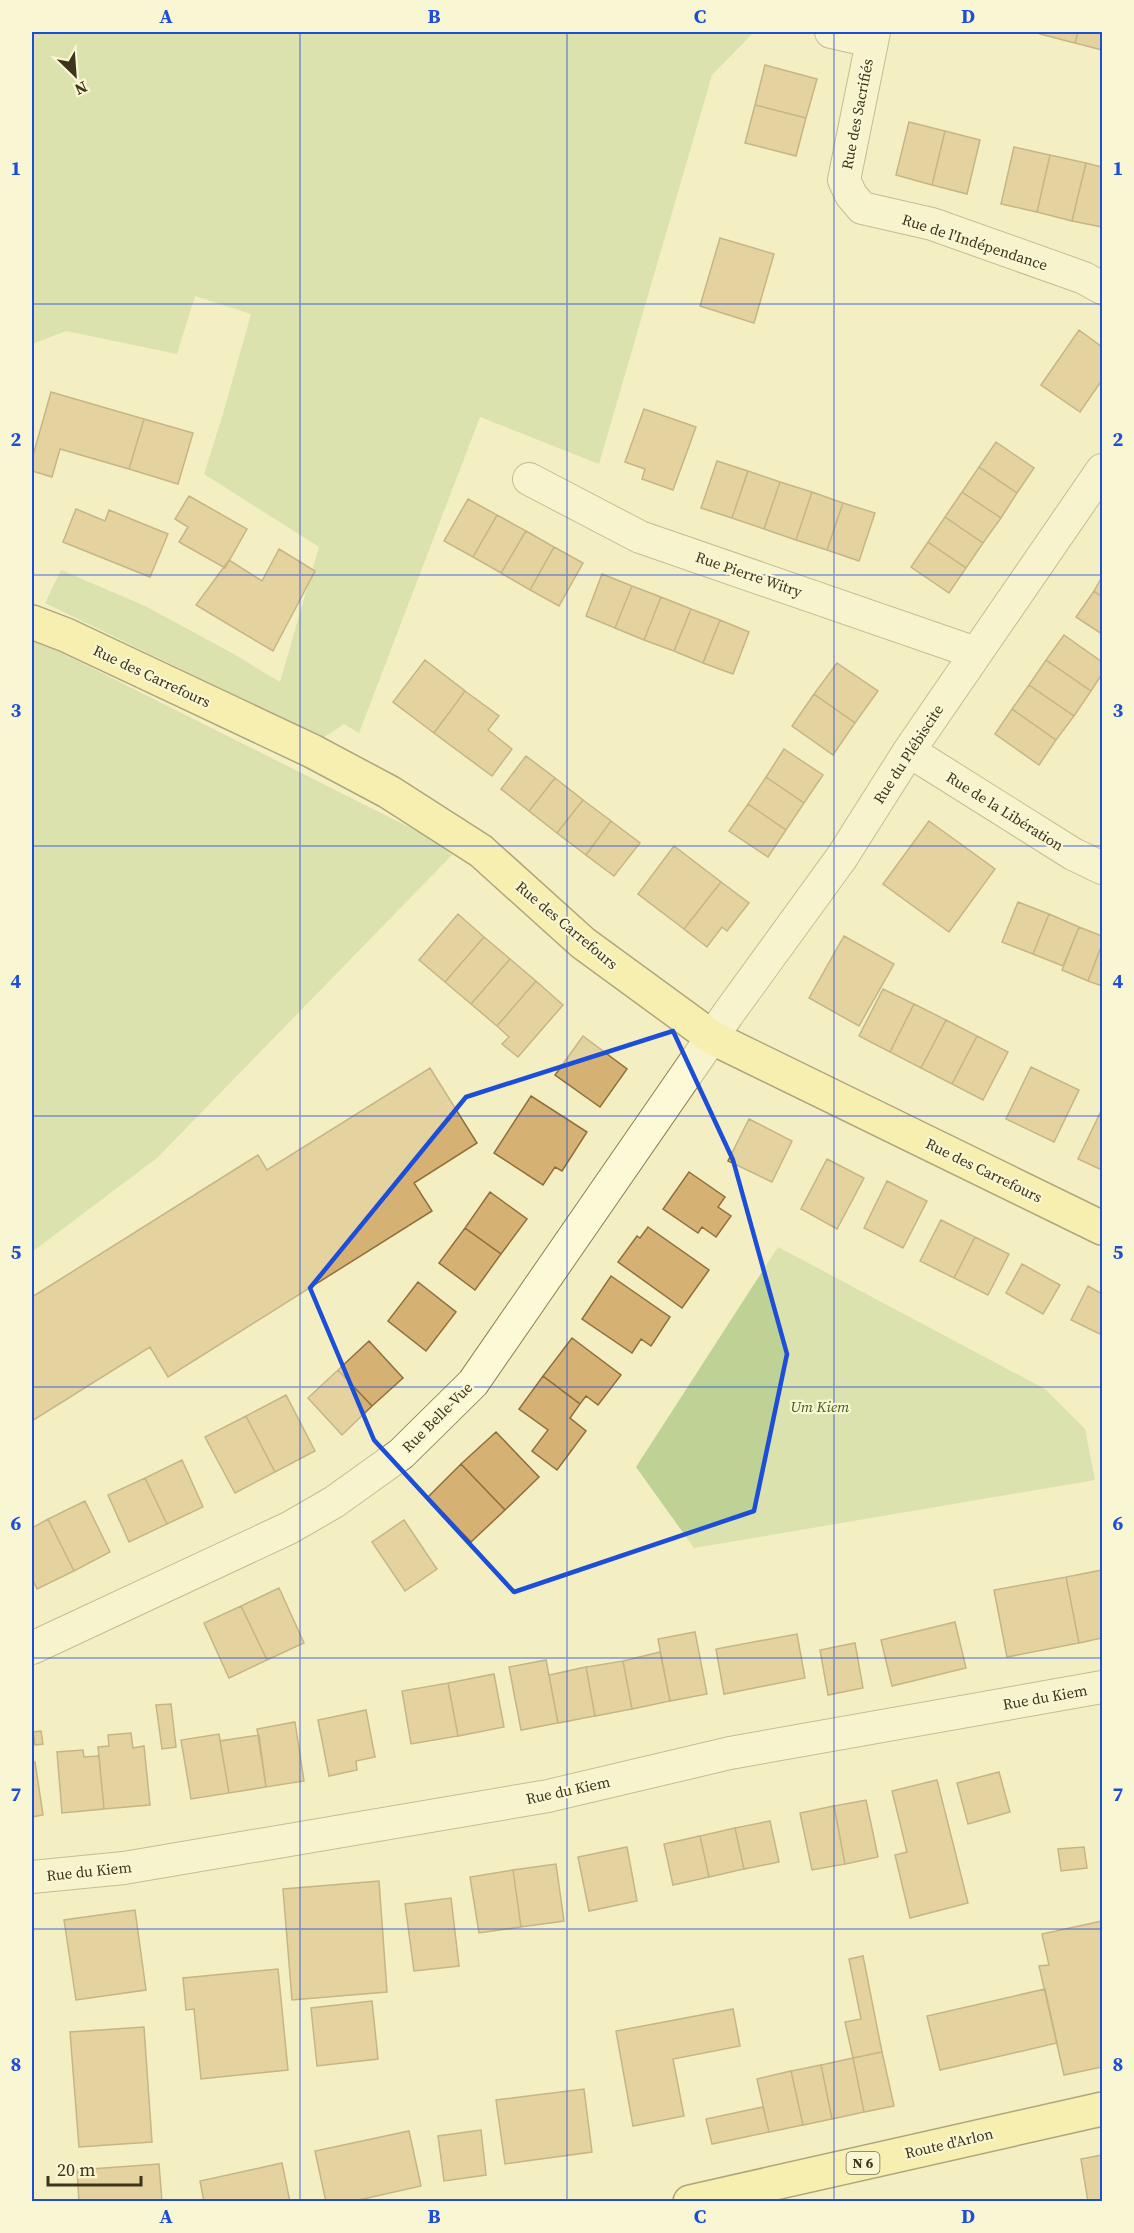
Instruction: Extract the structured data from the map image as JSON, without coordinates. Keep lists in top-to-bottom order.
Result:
{
  "streets": {
    "main road": ["Rue des Carrefours", "Route d'Arlon", "N 6"],
    "street": [
      "Rue des Sacrifiés",
      "Rue de l'Indépendance",
      "Rue Pierre Witry",
      "Rue du Plébiscite",
      "Rue de la Libération",
      "Rue Belle-Vue",
      "Rue du Kiem"
    ]
  },
  "crossings": [
    ["Rue des Sacrifiés", "Rue de l'Indépendance"],
    ["Rue Pierre Witry", "Rue du Plébiscite"],
    ["Rue des Carrefours", "Rue du Plébiscite"],
    ["Rue des Carrefours", "Rue Belle-Vue"],
    ["Rue du Plébiscite", "Rue de la Libération"],
    ["Rue du Plébiscite", "Rue Belle-Vue"]
  ],
  "parks": ["Um Kiem"],
  "scale_bar": "20 m",
  "north": "bottom right",
  "grid": {
    "columns": [
      "A",
      "B",
      "C",
      "D"
    ],
    "rows": [
      "1",
      "2",
      "3",
      "4",
      "5",
      "6",
      "7",
      "8"
    ]
  }
}
